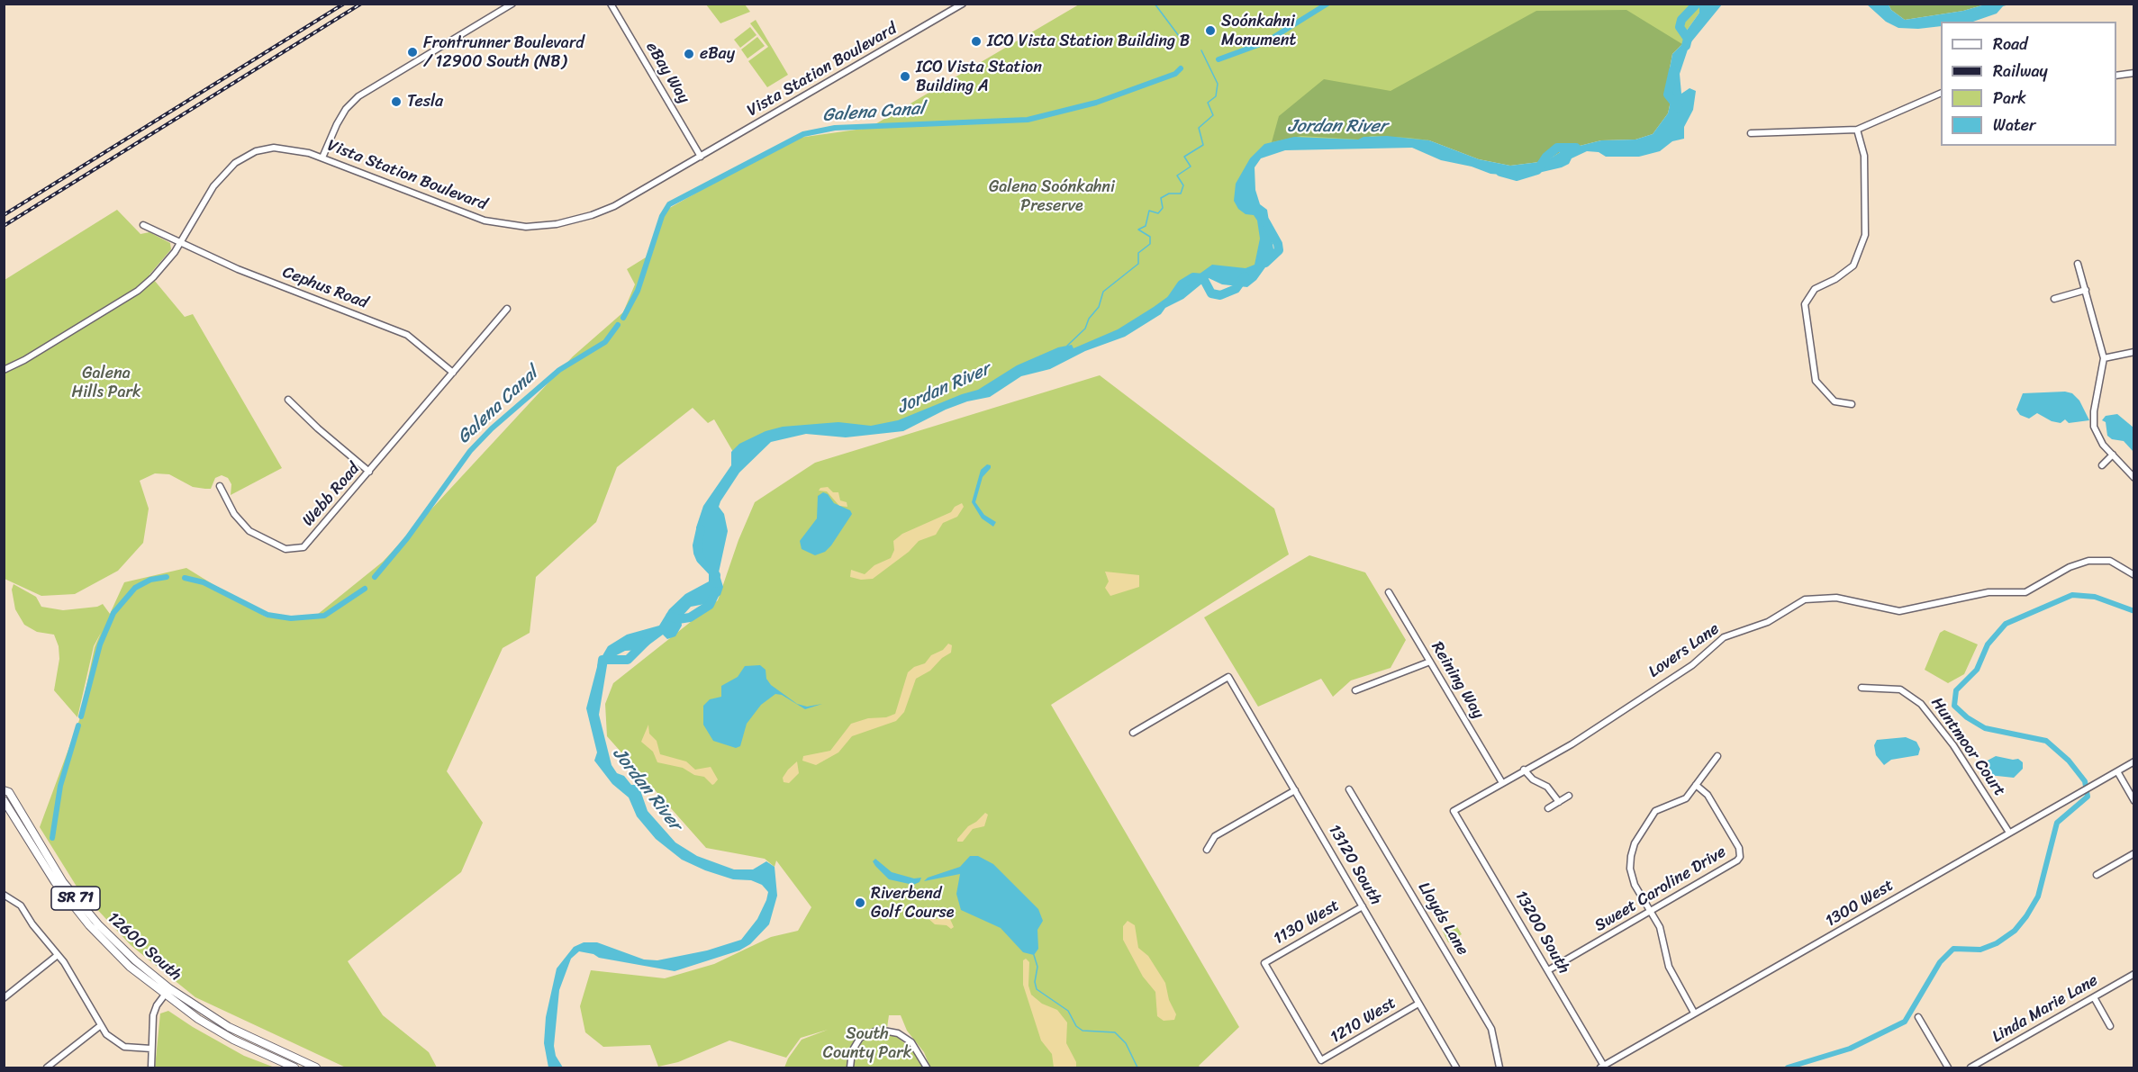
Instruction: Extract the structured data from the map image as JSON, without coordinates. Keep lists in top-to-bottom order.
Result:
{
  "streets": {
    "main road": ["SR 71", "12600 South"],
    "street": [
      "Vista Station Boulevard",
      "eBay Way",
      "Cephus Road",
      "Webb Road",
      "Lovers Lane",
      "Reining Way",
      "Huntmoor Court",
      "13120 South",
      "Sweet Caroline Drive",
      "1300 West",
      "Lloyds Lane",
      "1130 West",
      "13200 South",
      "Linda Marie Lane",
      "1210 West"
    ]
  },
  "crossings": [
    ["Vista Station Boulevard", "eBay Way"],
    ["Vista Station Boulevard", "Cephus Road"],
    ["Cephus Road", "Webb Road"],
    ["Lovers Lane", "Reining Way"],
    ["Lovers Lane", "13200 South"],
    ["Huntmoor Court", "1300 West"],
    ["13120 South", "1130 West"],
    ["13120 South", "1210 West"],
    ["Sweet Caroline Drive", "13200 South"],
    ["1300 West", "13200 South"],
    ["1130 West", "1210 West"]
  ],
  "water": ["Galena Canal", "Jordan River"],
  "parks": ["Galena Soónkahni Preserve", "Galena Hills Park", "South County Park"],
  "places": [
    "Soónkahni Monument",
    "ICO Vista Station Building B",
    "Frontrunner Boulevard / 12900 South (NB)",
    "eBay",
    "ICO Vista Station Building A",
    "Tesla",
    "Riverbend Golf Course"
  ],
  "legend": [
    "Road",
    "Railway",
    "Park",
    "Water"
  ]
}
